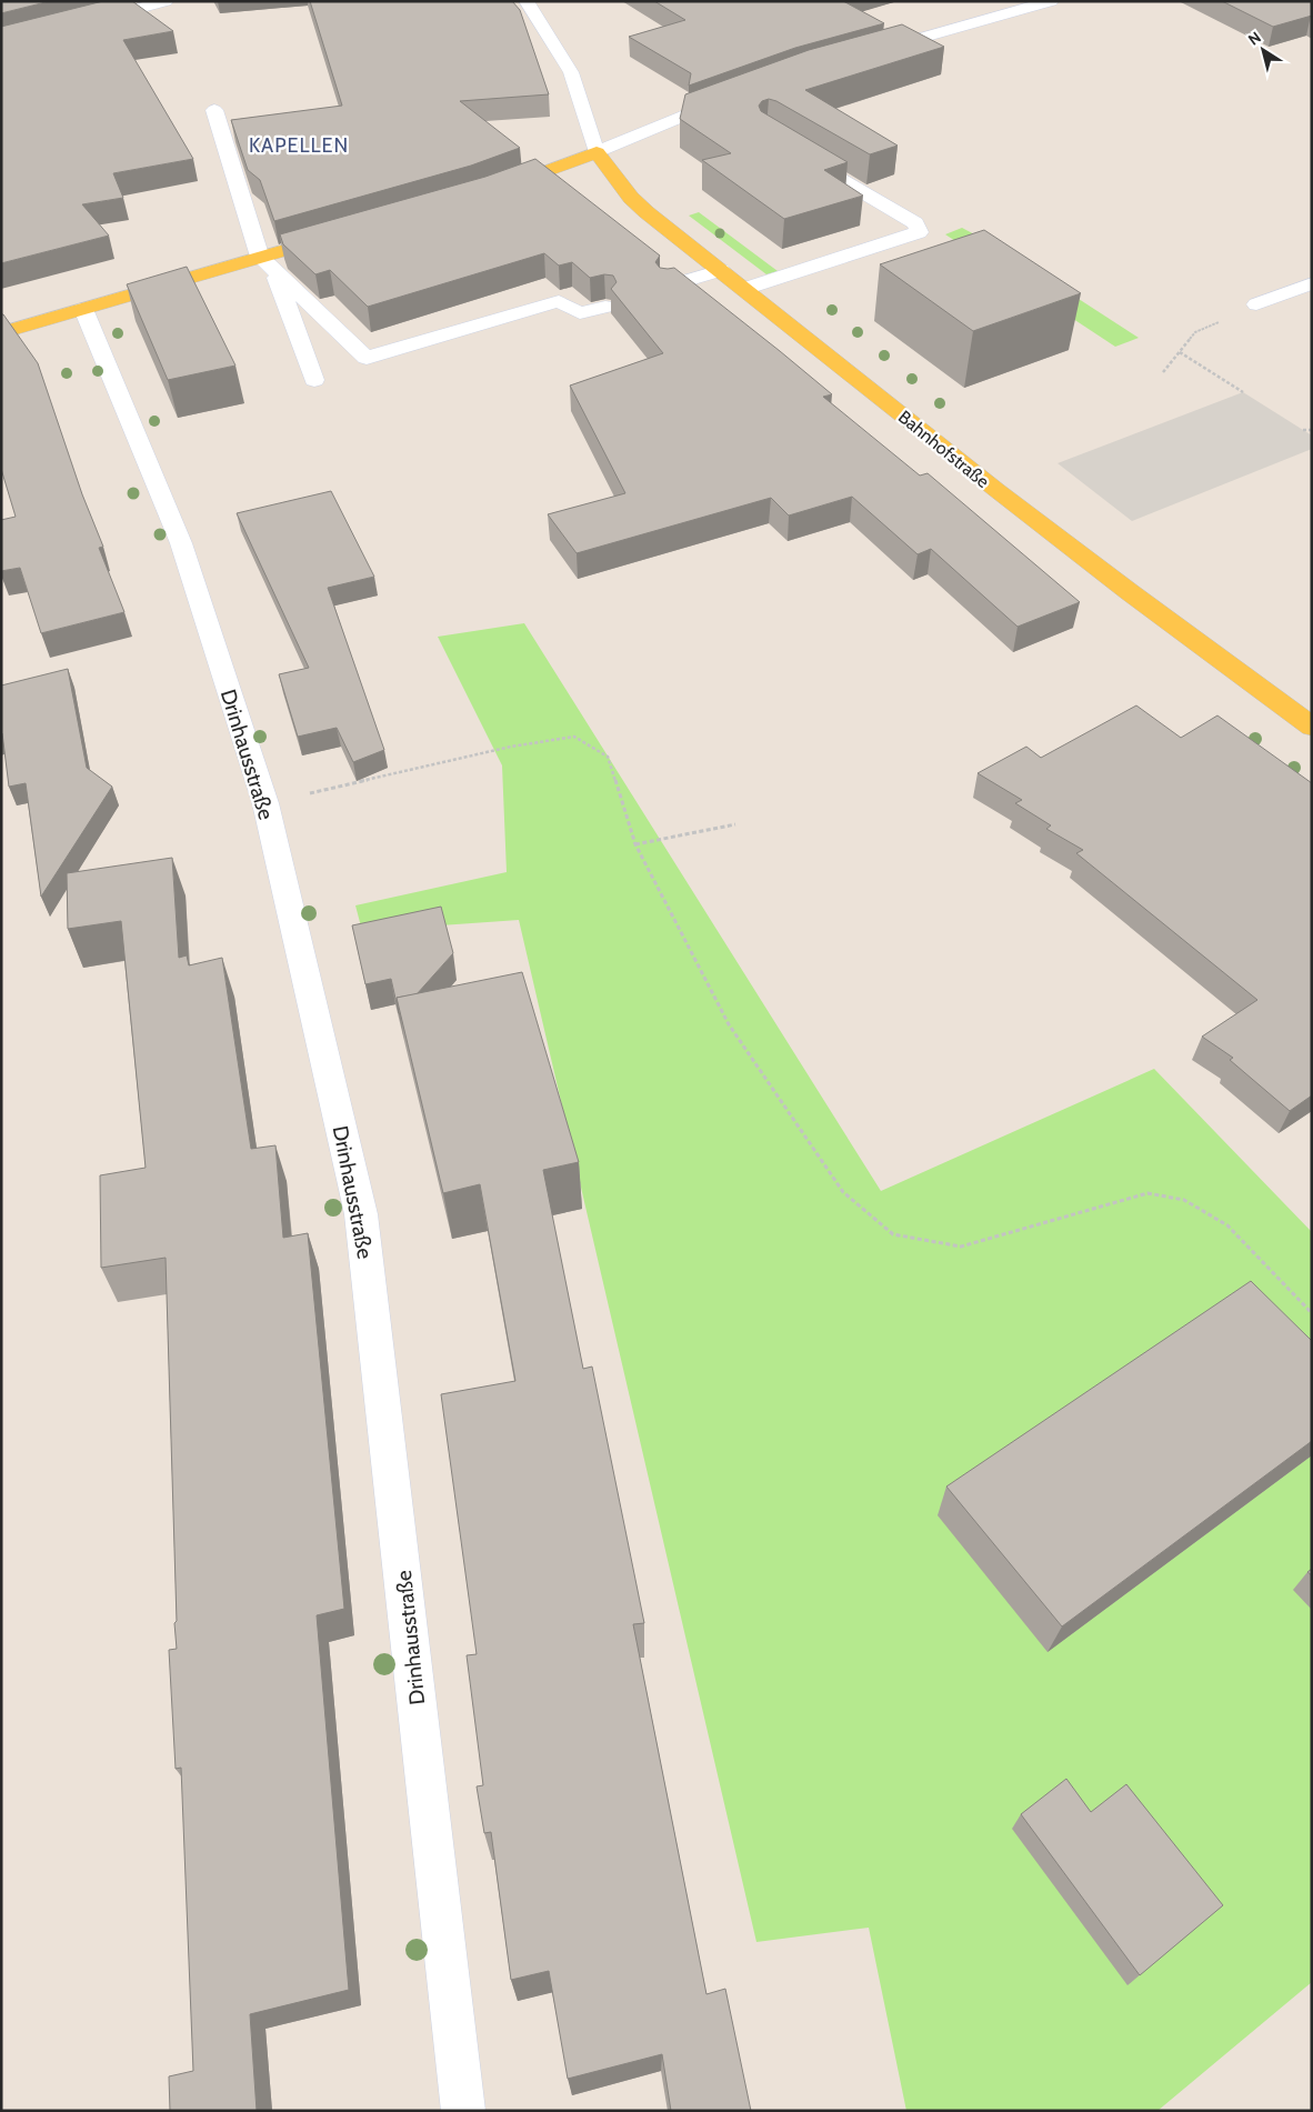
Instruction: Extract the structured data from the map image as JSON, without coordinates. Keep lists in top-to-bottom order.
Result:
{
  "streets": {
    "main road": ["Bahnhofstraße"],
    "street": ["Drinhausstraße"]
  },
  "districts": ["KAPELLEN"],
  "north": "top left"
}
